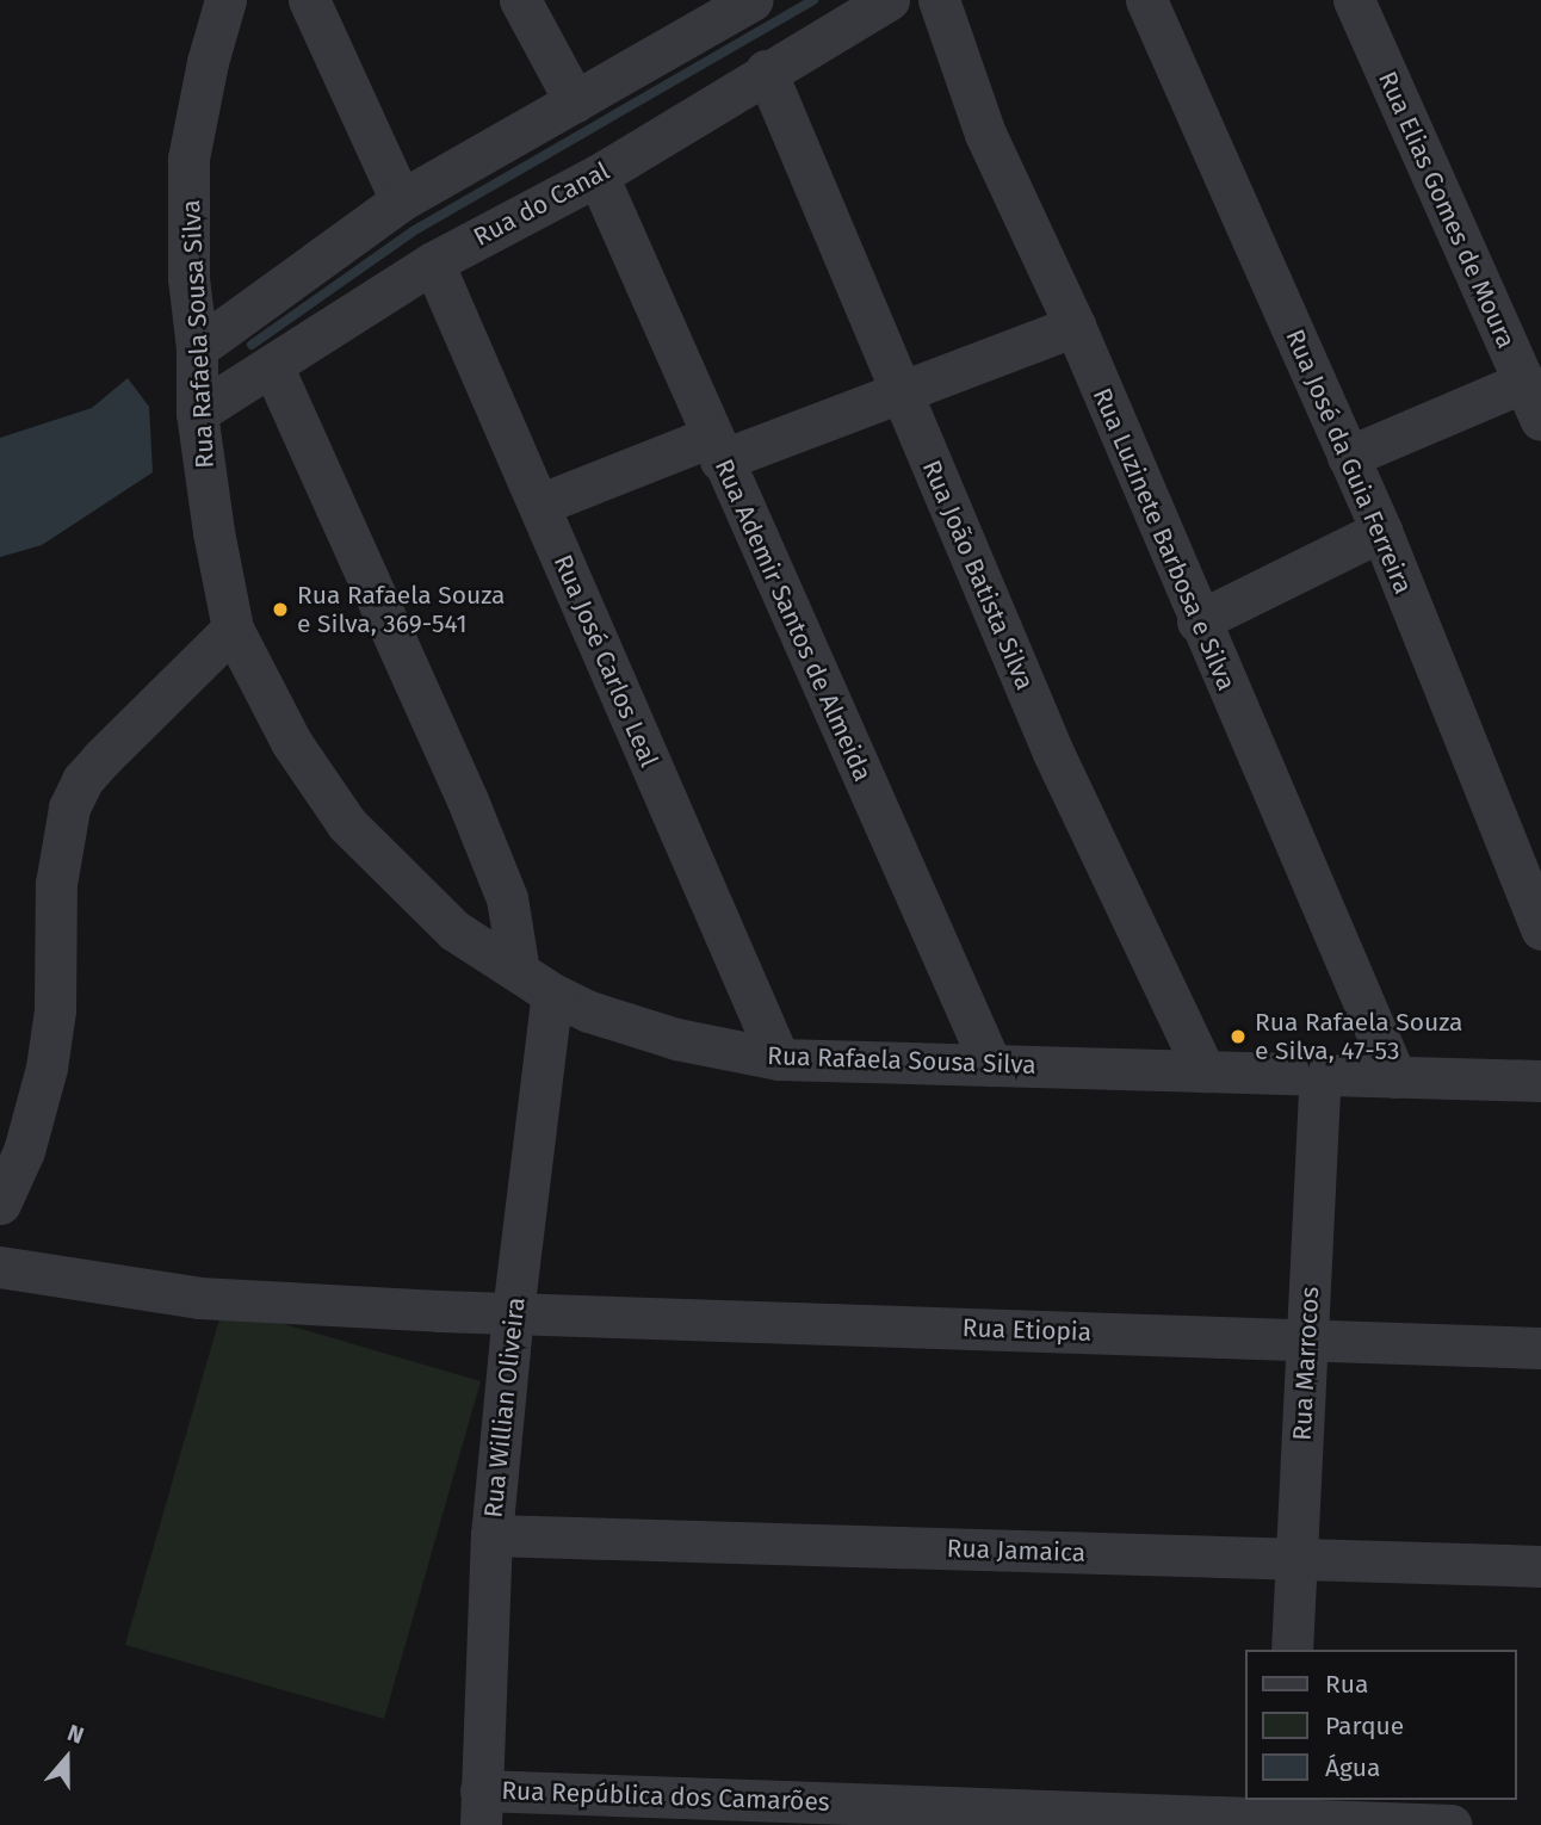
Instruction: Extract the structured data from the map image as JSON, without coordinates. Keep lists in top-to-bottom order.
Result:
{
  "streets": {
    "street": [
      "Rua do Canal",
      "Rua Elias Gomes de Moura",
      "Rua Rafaela Sousa Silva",
      "Rua José da Guia Ferreira",
      "Rua Luzinete Barbosa e Silva",
      "Rua João Batista Silva",
      "Rua Ademir Santos de Almeida",
      "Rua José Carlos Leal",
      "Rua Etiopia",
      "Rua Marrocos",
      "Rua Willian Oliveira",
      "Rua Jamaica",
      "Rua República dos Camarões"
    ]
  },
  "crossings": [
    ["Rua do Canal", "Rua Rafaela Sousa Silva"],
    ["Rua do Canal", "Rua João Batista Silva"],
    ["Rua do Canal", "Rua Ademir Santos de Almeida"],
    ["Rua do Canal", "Rua José Carlos Leal"],
    ["Rua do Canal", "Rua Willian Oliveira"],
    ["Rua Rafaela Sousa Silva", "Rua Luzinete Barbosa e Silva"],
    ["Rua Rafaela Sousa Silva", "Rua João Batista Silva"],
    ["Rua Rafaela Sousa Silva", "Rua Ademir Santos de Almeida"],
    ["Rua Rafaela Sousa Silva", "Rua José Carlos Leal"],
    ["Rua Rafaela Sousa Silva", "Rua Marrocos"],
    ["Rua Rafaela Sousa Silva", "Rua Willian Oliveira"],
    ["Rua Etiopia", "Rua Marrocos"],
    ["Rua Etiopia", "Rua Willian Oliveira"],
    ["Rua Marrocos", "Rua Jamaica"],
    ["Rua Willian Oliveira", "Rua Jamaica"],
    ["Rua Willian Oliveira", "Rua República dos Camarões"]
  ],
  "places": ["Rua Rafaela Souza e Silva, 369-541", "Rua Rafaela Souza e Silva, 47-53"],
  "legend": ["Rua", "Parque", "Água"],
  "north": "top"
}
